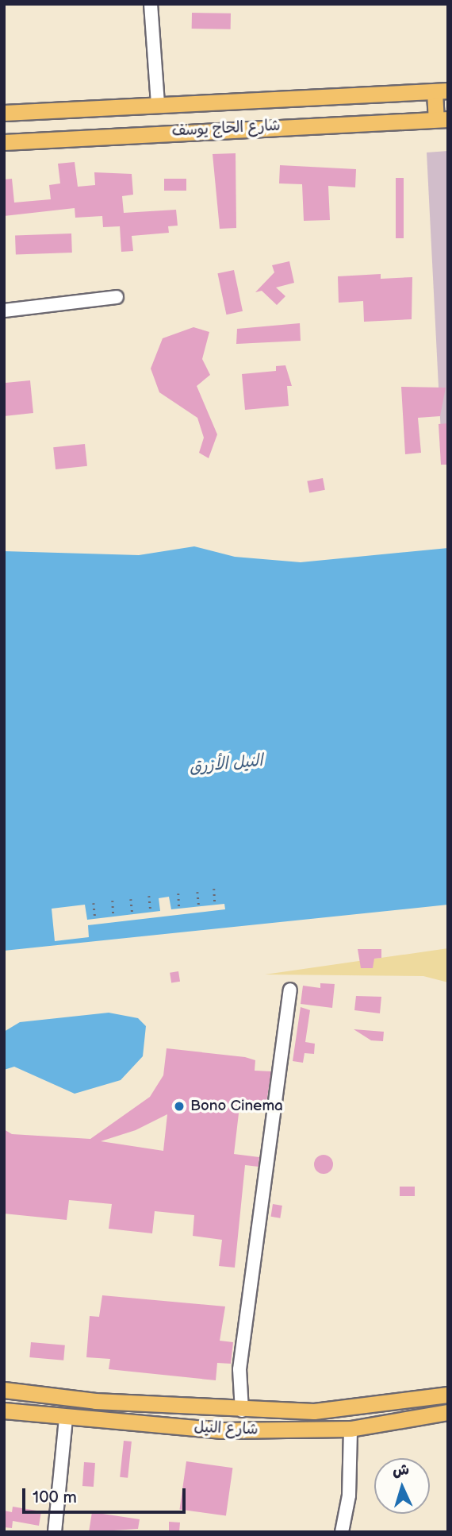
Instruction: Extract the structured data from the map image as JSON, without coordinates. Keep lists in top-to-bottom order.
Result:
{
  "streets": {
    "main road": ["شارع الحاج يوسف", "شارع النيل"]
  },
  "water": ["النيل الأزرق"],
  "places": ["Bono Cinema"],
  "scale_bar": "100 m",
  "north": "top"
}
